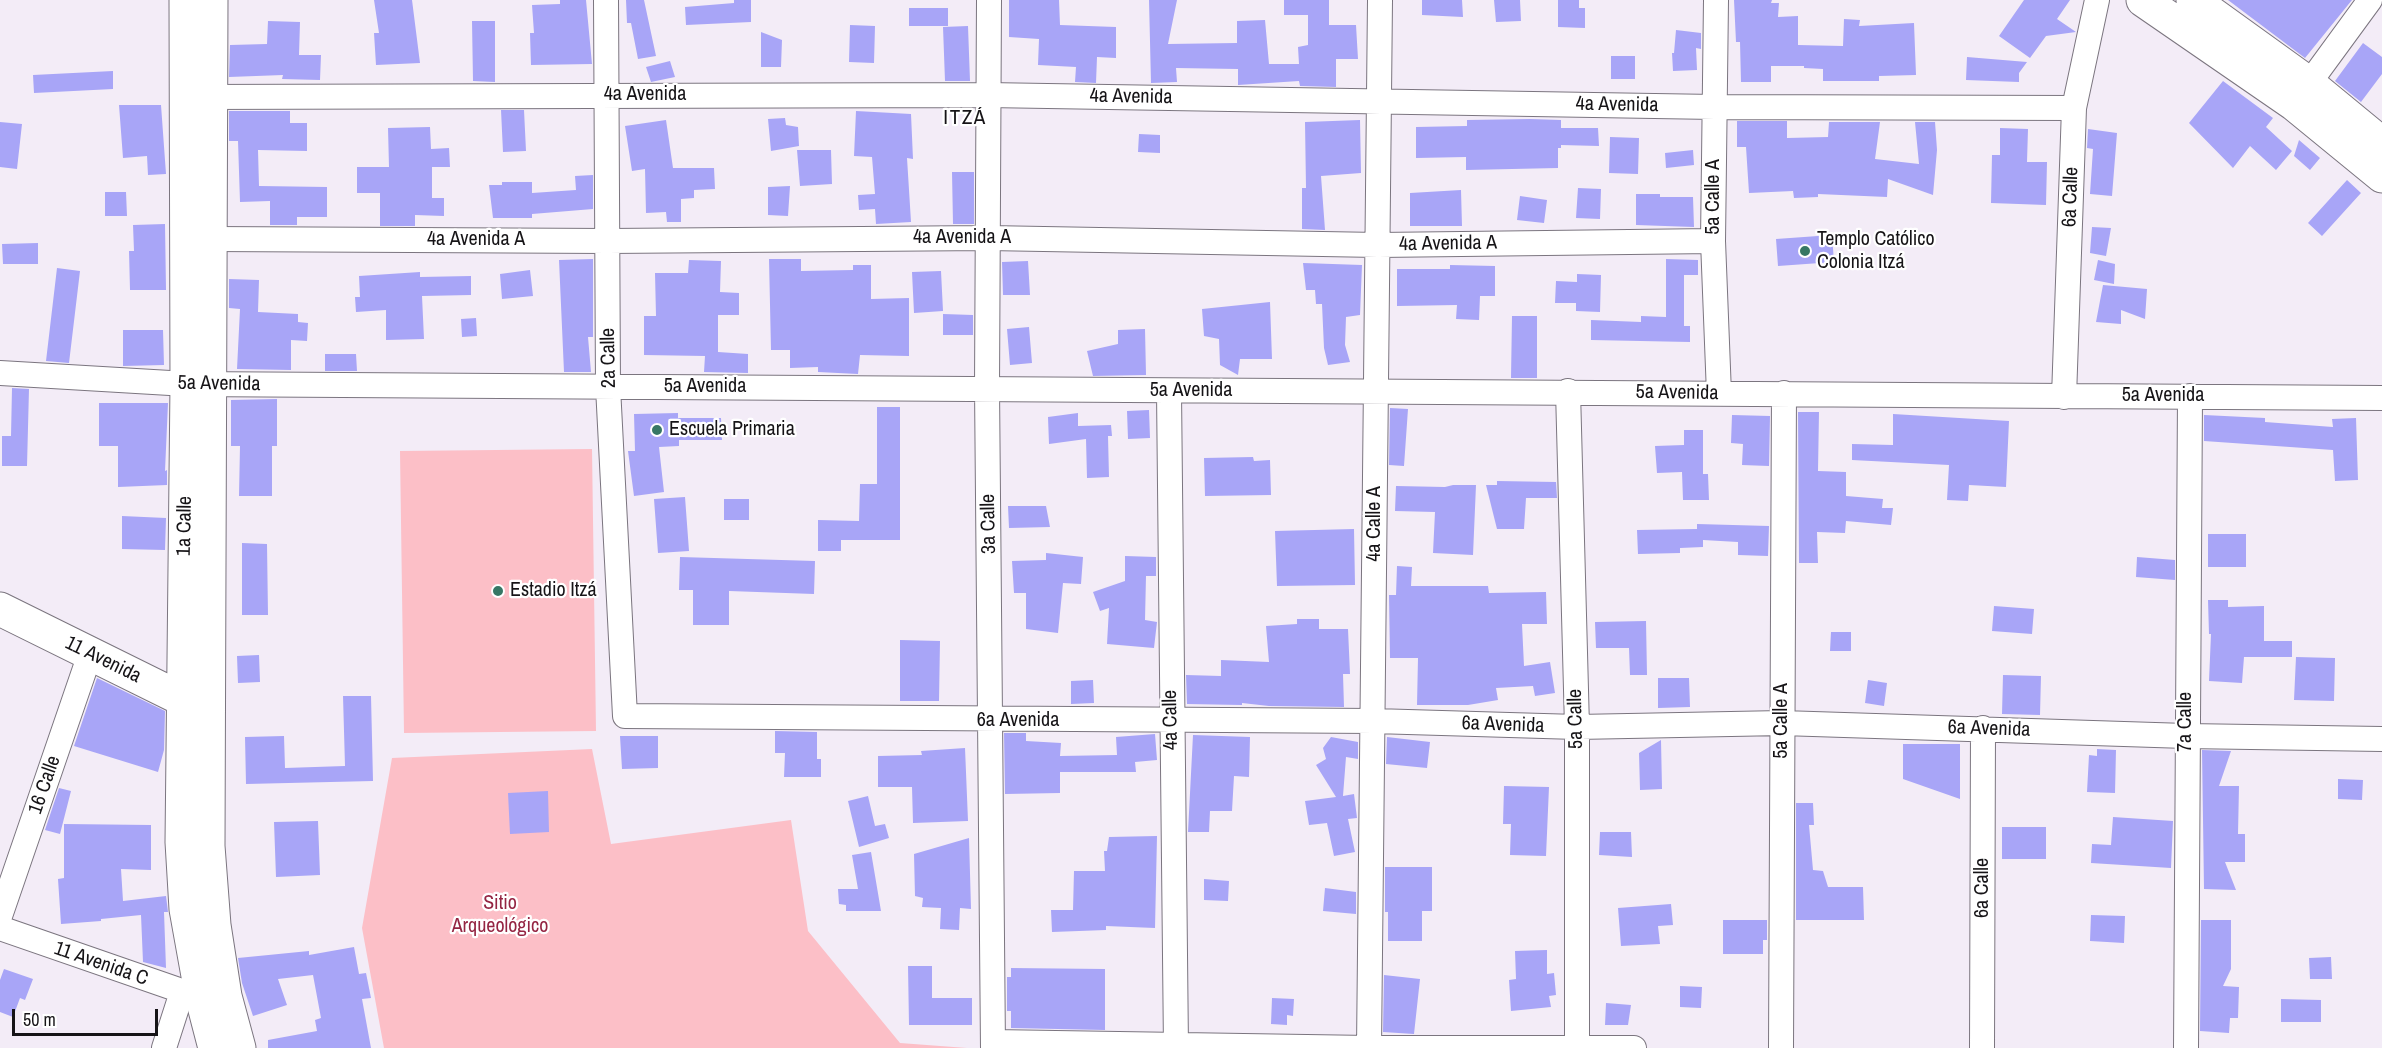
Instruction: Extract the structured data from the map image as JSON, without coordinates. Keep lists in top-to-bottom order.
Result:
{
  "streets": {
    "main road": ["1a Calle", "11 Avenida"],
    "street": [
      "4a Avenida",
      "5a Calle A",
      "6a Calle",
      "4a Avenida A",
      "2a Calle",
      "5a Avenida",
      "3a Calle",
      "4a Calle A",
      "5a Calle",
      "4a Calle",
      "6a Avenida",
      "7a Calle",
      "16 Calle",
      "11 Avenida C"
    ]
  },
  "crossings": [
    ["4a Avenida", "5a Calle A"],
    ["4a Avenida", "6a Calle"],
    ["4a Avenida", "2a Calle"],
    ["4a Avenida", "3a Calle"],
    ["4a Avenida", "4a Calle A"],
    ["4a Avenida", "1a Calle"],
    ["5a Calle A", "4a Avenida A"],
    ["5a Calle A", "5a Avenida"],
    ["5a Calle A", "6a Avenida"],
    ["6a Calle", "5a Avenida"],
    ["6a Calle", "6a Avenida"],
    ["4a Avenida A", "2a Calle"],
    ["4a Avenida A", "3a Calle"],
    ["4a Avenida A", "4a Calle A"],
    ["4a Avenida A", "1a Calle"],
    ["2a Calle", "5a Avenida"],
    ["2a Calle", "6a Avenida"],
    ["5a Avenida", "3a Calle"],
    ["5a Avenida", "4a Calle A"],
    ["5a Avenida", "1a Calle"],
    ["5a Avenida", "5a Calle"],
    ["5a Avenida", "4a Calle"],
    ["5a Avenida", "7a Calle"],
    ["3a Calle", "6a Avenida"],
    ["4a Calle A", "6a Avenida"],
    ["1a Calle", "11 Avenida"],
    ["1a Calle", "11 Avenida C"],
    ["11 Avenida", "16 Calle"],
    ["5a Calle", "6a Avenida"],
    ["4a Calle", "6a Avenida"],
    ["6a Avenida", "7a Calle"]
  ],
  "districts": ["ITZÁ"],
  "parks": ["Sitio Arqueológico"],
  "places": ["Templo Católico Colonia Itzá", "Escuela Primaria", "Estadio Itzá"],
  "scale_bar": "50 m"
}
